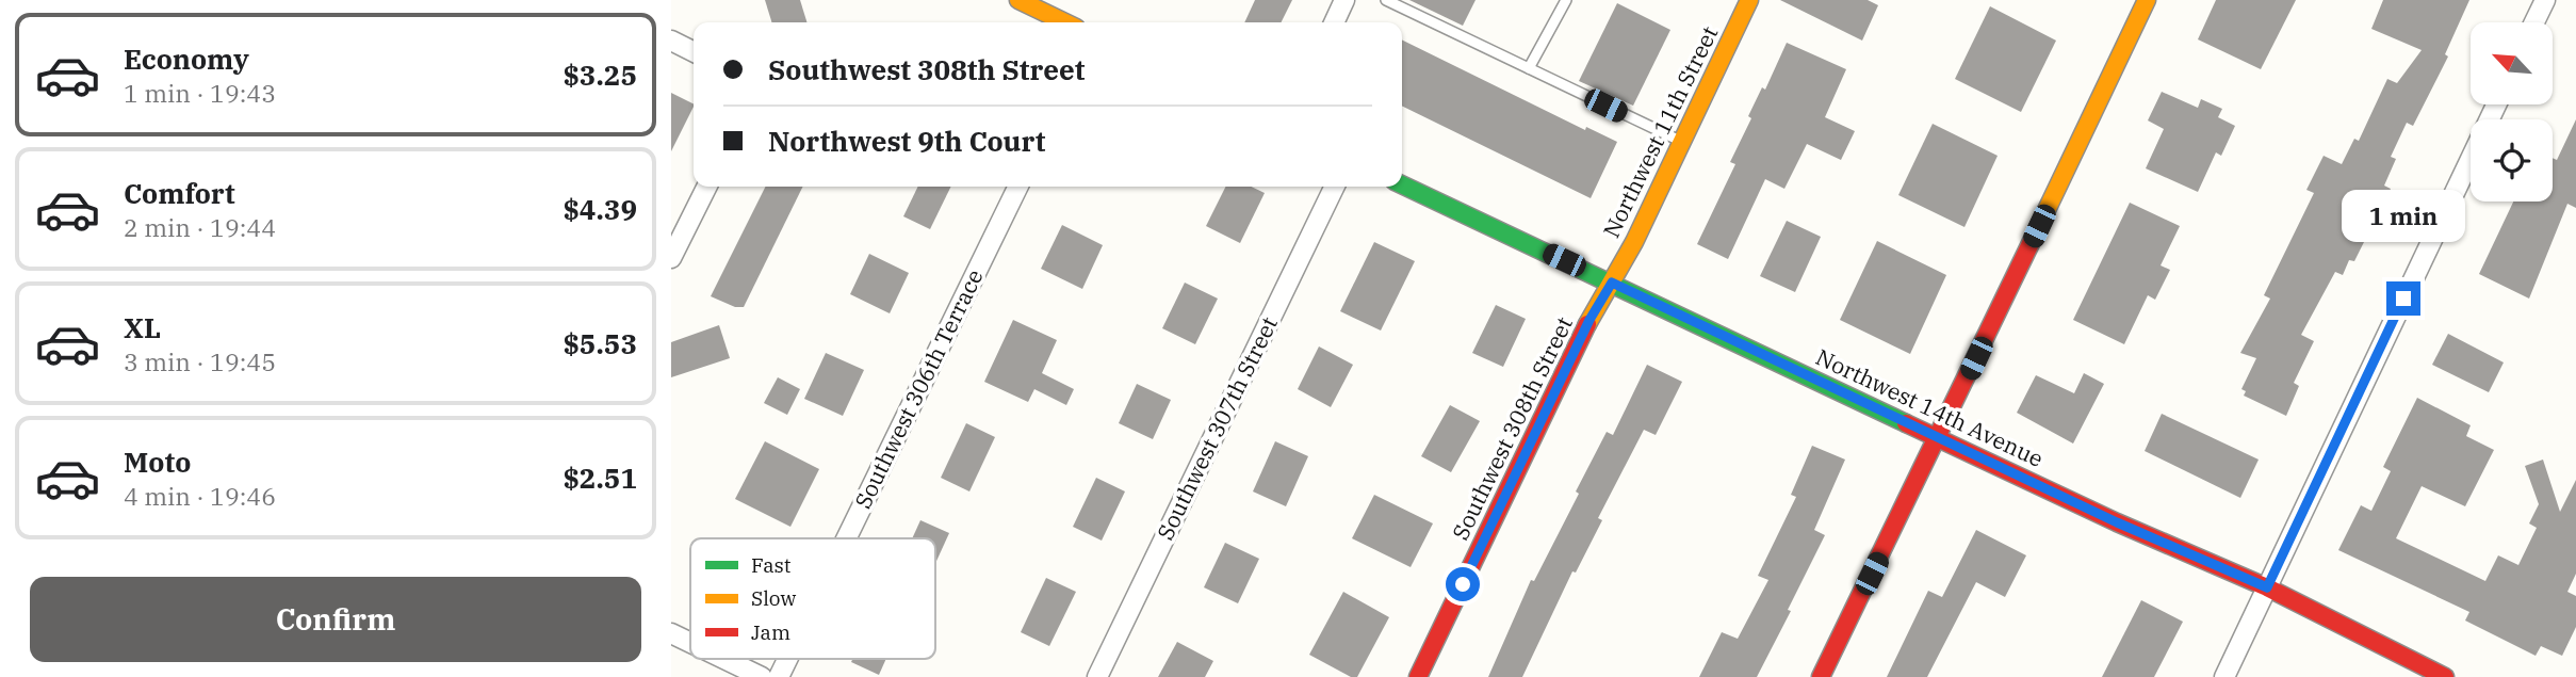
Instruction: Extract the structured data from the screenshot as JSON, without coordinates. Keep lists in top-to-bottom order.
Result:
{
  "streets": {
    "street": [
      "Northwest 11th Street",
      "Southwest 306th Terrace",
      "Northwest 14th Avenue",
      "Southwest 307th Street",
      "Southwest 308th Street"
    ]
  },
  "crossings": [
    ["Northwest 11th Street", "Northwest 14th Avenue"],
    ["Northwest 11th Street", "Southwest 308th Street"],
    ["Northwest 14th Avenue", "Southwest 308th Street"]
  ],
  "legend": ["Fast", "Slow", "Jam"],
  "north": "top left",
  "page": {
    "list": [
      {
        "name": "Economy",
        "note": "1 min · 19:43",
        "value": "$3.25"
      },
      {
        "name": "Comfort",
        "note": "2 min · 19:44",
        "value": "$4.39"
      },
      {
        "name": "XL",
        "note": "3 min · 19:45",
        "value": "$5.53"
      },
      {
        "name": "Moto",
        "note": "4 min · 19:46",
        "value": "$2.51"
      }
    ],
    "banner": ["Southwest 308th Street", "Northwest 9th Court"],
    "bubble": "1 min",
    "buttons": "Confirm"
  }
}
